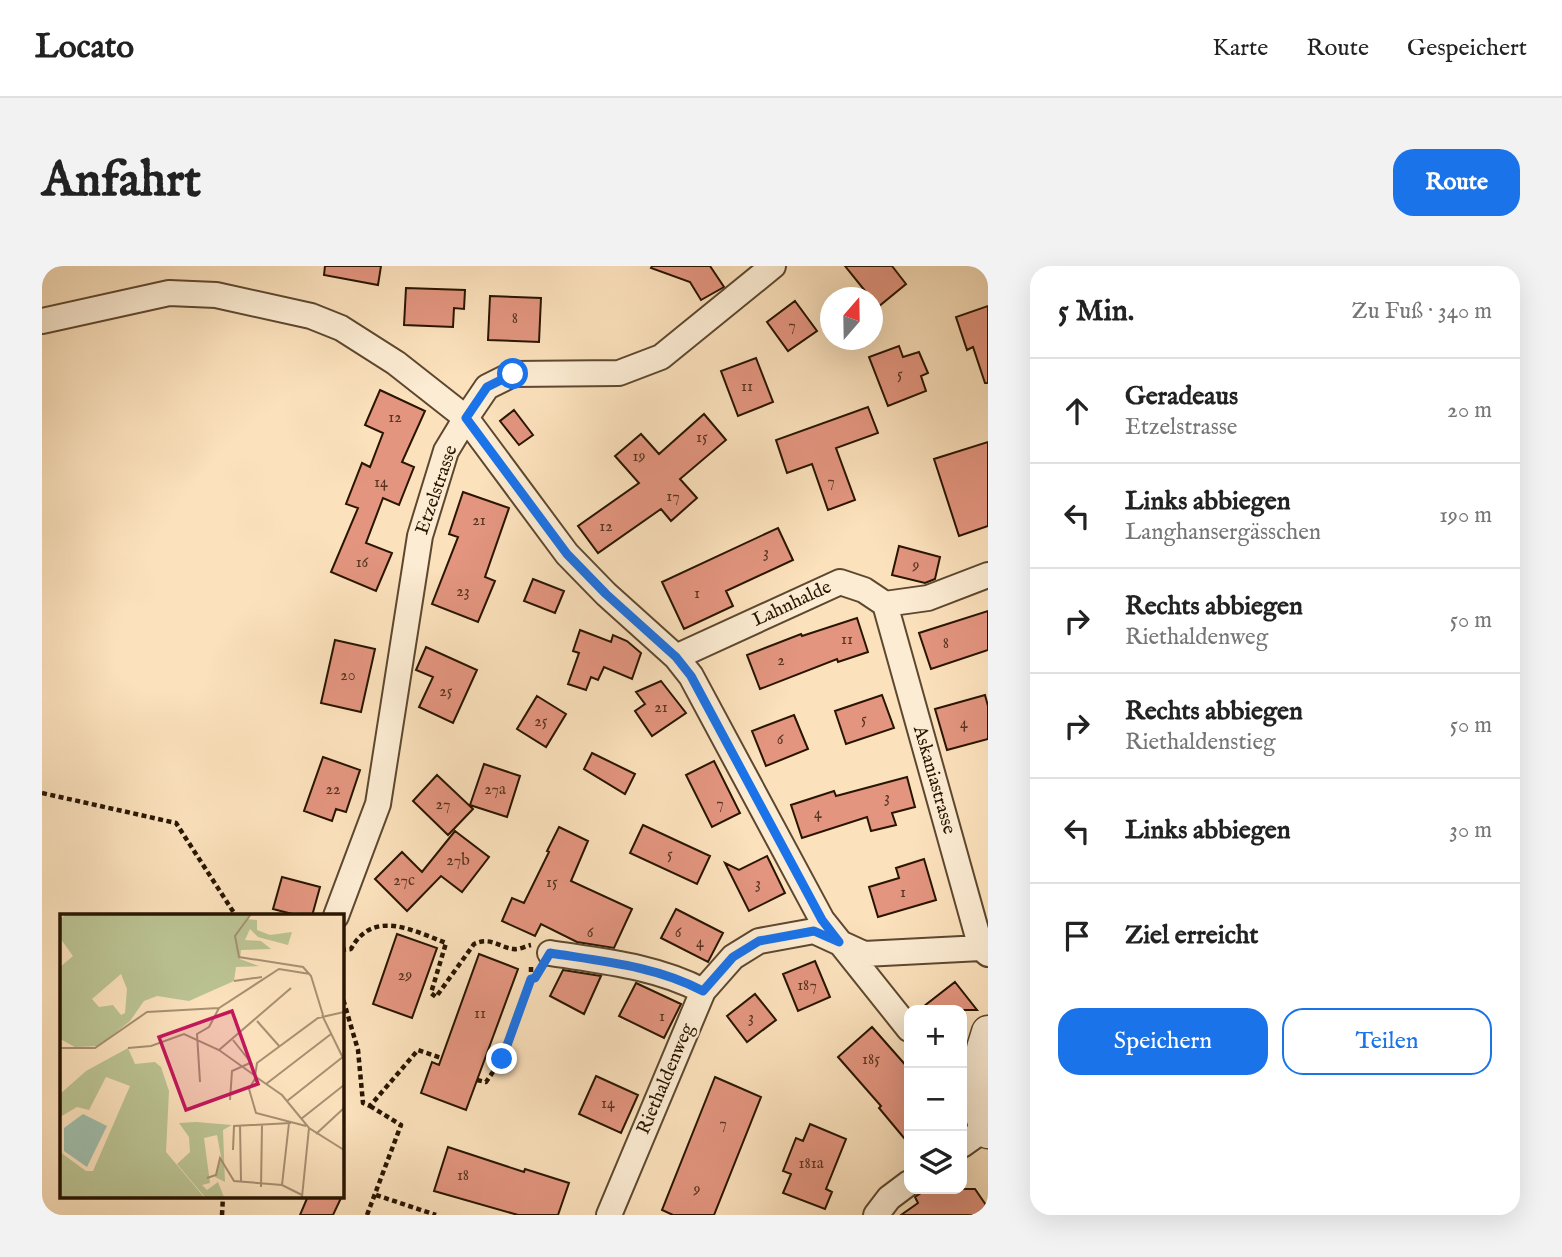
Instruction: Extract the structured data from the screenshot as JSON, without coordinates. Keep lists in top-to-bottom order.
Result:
{
  "streets": {
    "street": [
      "Etzelstrasse",
      "Lahnhalde",
      "Askaniastrasse",
      "Riethaldenweg"
    ]
  },
  "crossings": [
    ["Lahnhalde", "Askaniastrasse"],
    ["Askaniastrasse", "Riethaldenweg"]
  ],
  "house_numbers": [
    "8",
    "7",
    "5",
    "11",
    "12",
    "15",
    "19",
    "7",
    "14",
    "17",
    "21",
    "12",
    "3",
    "16",
    "9",
    "23",
    "1",
    "11",
    "8",
    "2",
    "20",
    "25",
    "21",
    "5",
    "25",
    "4",
    "6",
    "22",
    "27a",
    "3",
    "7",
    "27",
    "4",
    "5",
    "27b",
    "27c",
    "15",
    "3",
    "1",
    "6",
    "6",
    "4",
    "29",
    "187",
    "11",
    "1",
    "3",
    "185",
    "14",
    "7",
    "181a",
    "18",
    "9"
  ],
  "north": "top",
  "page": {
    "header": "Locato",
    "nav": ["Karte", "Route", "Gespeichert"],
    "buttons": [
      "Route",
      ["Speichern", "Teilen"]
    ],
    "title": "Anfahrt",
    "heading": ["5 Min.", "Zu Fuß · 340 m"],
    "list": [
      ["Geradeaus", "Etzelstrasse", "20 m"],
      ["Links abbiegen", "Langhansergässchen", "190 m"],
      ["Rechts abbiegen", "Riethaldenweg", "50 m"],
      ["Rechts abbiegen", "Riethaldenstieg", "50 m"],
      ["Links abbiegen", "30 m"],
      "Ziel erreicht"
    ],
    "map_buttons": ["+", "−"]
  }
}
